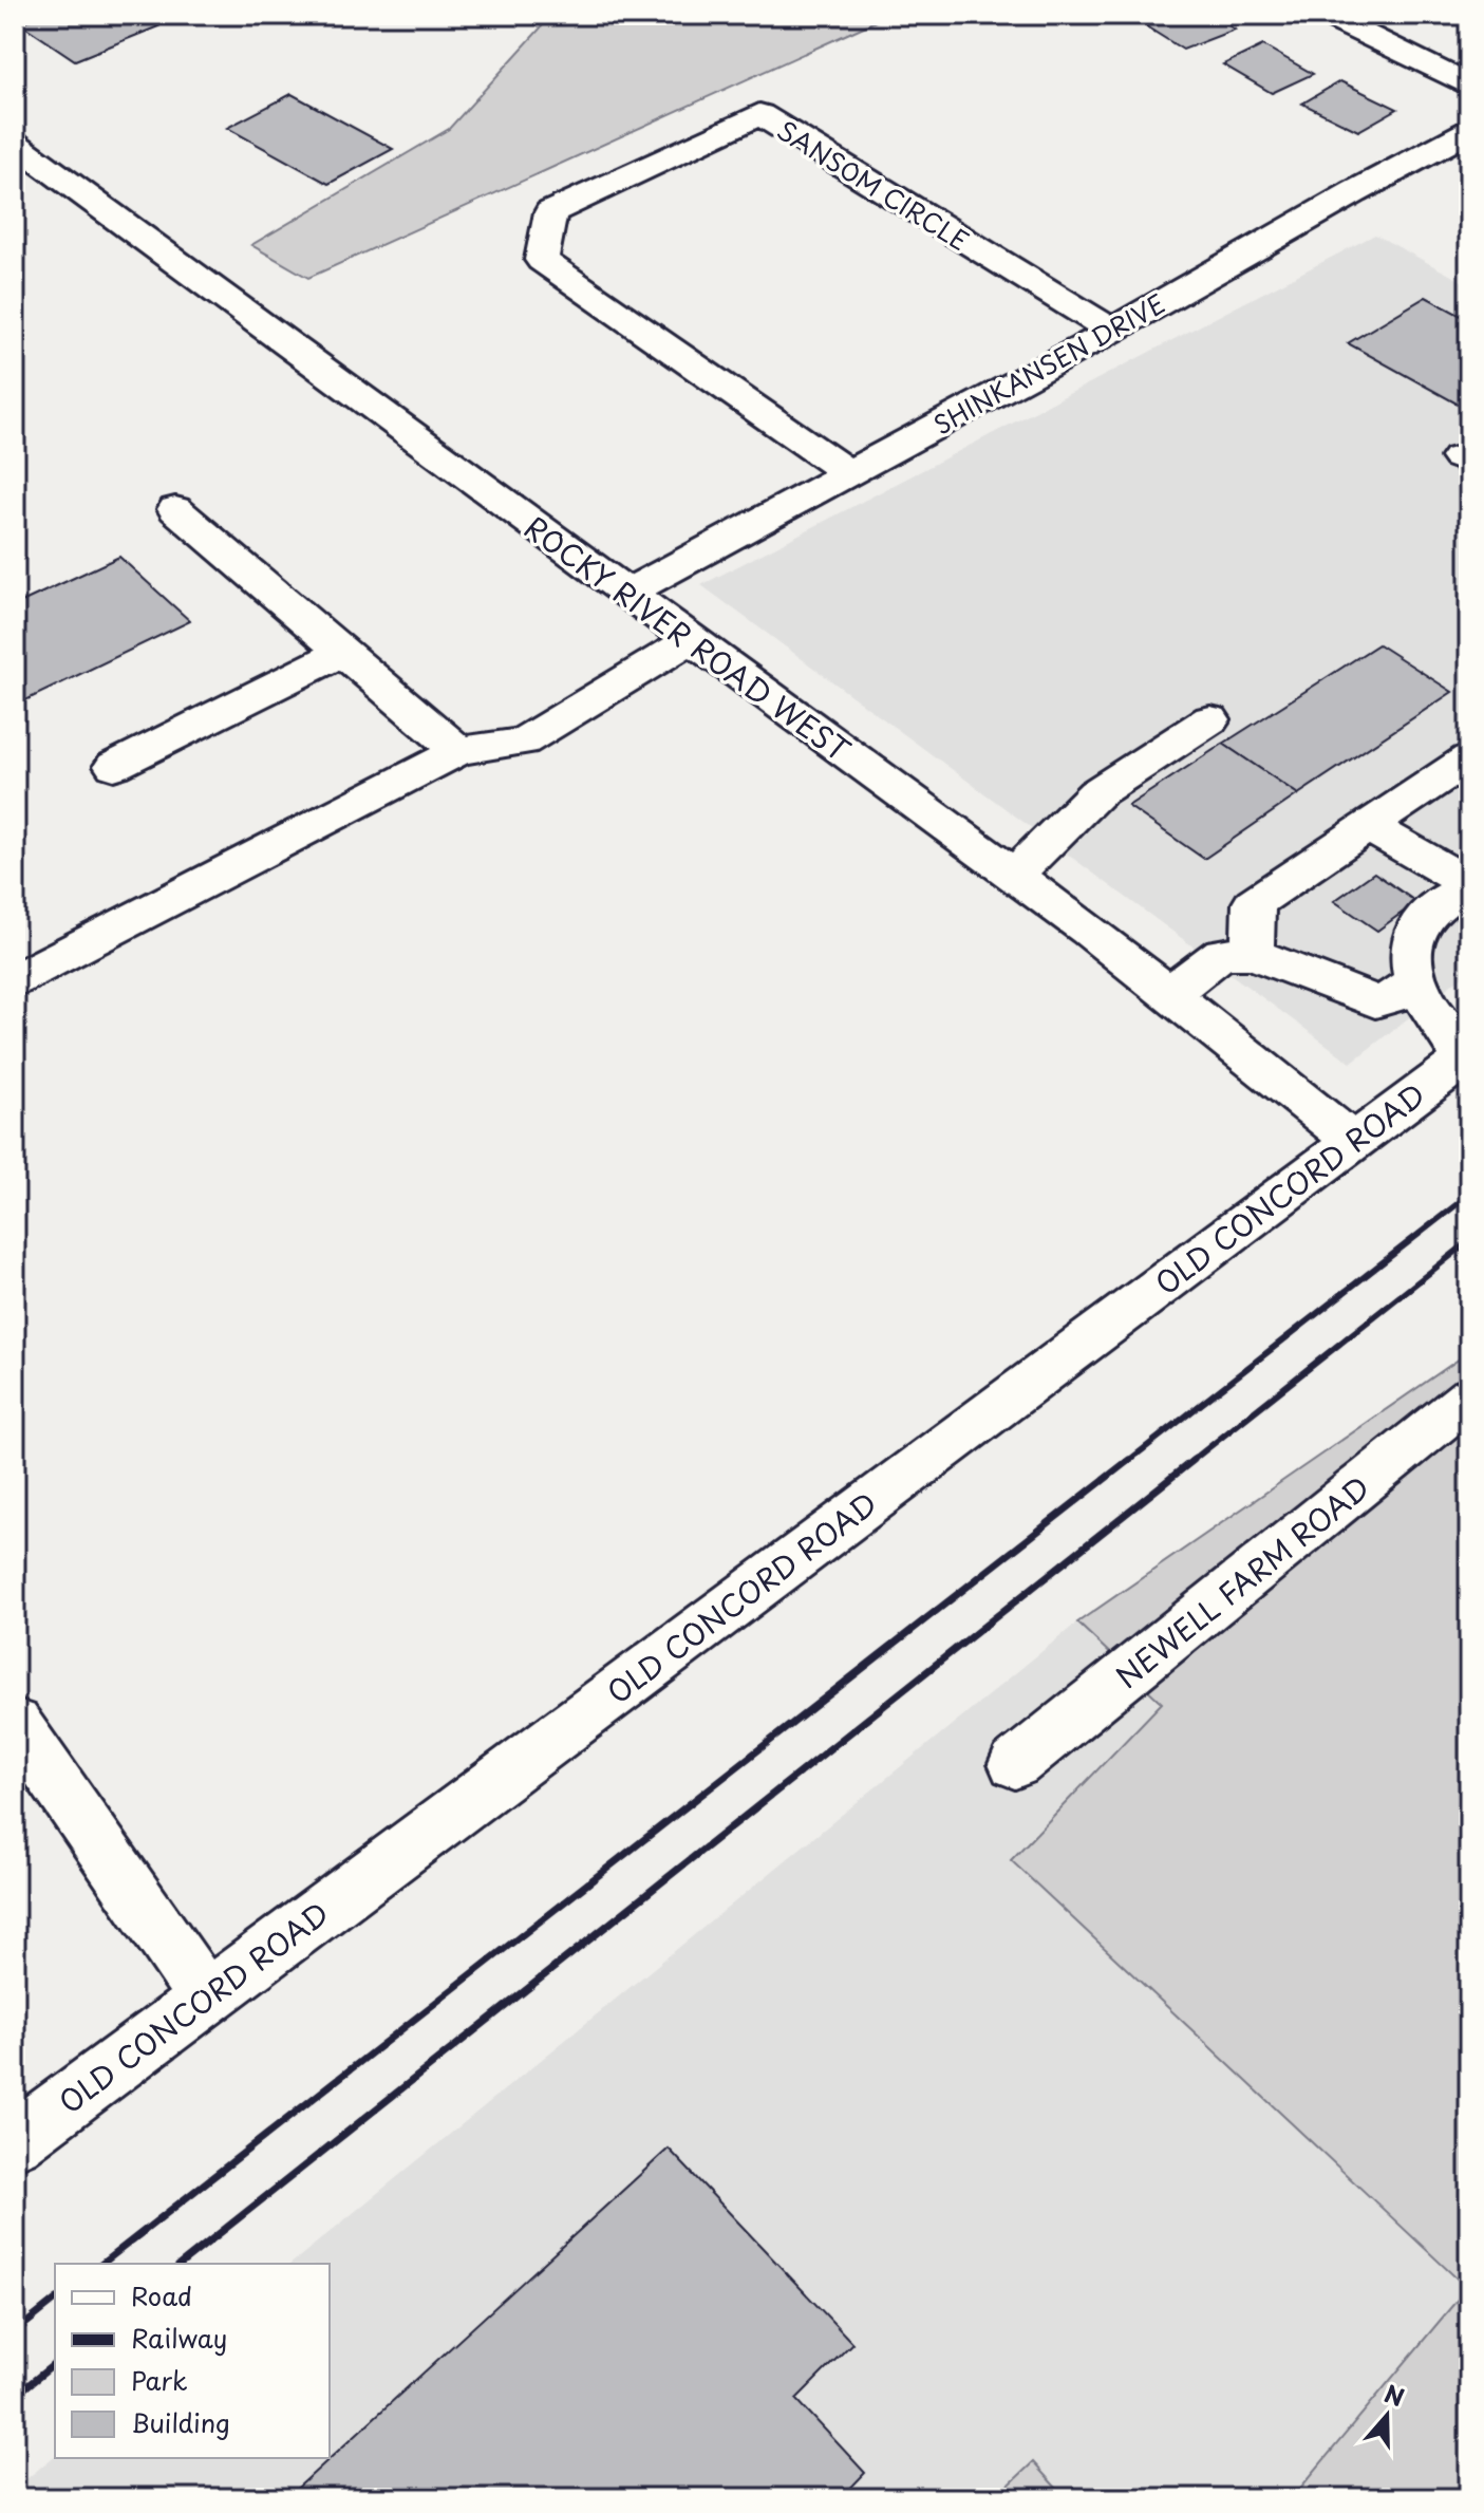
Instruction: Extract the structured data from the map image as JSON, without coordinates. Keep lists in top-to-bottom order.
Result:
{
  "streets": {
    "street": [
      "SANSOM CIRCLE",
      "SHINKANSEN DRIVE",
      "ROCKY RIVER ROAD WEST",
      "OLD CONCORD ROAD",
      "NEWELL FARM ROAD"
    ]
  },
  "crossings": [
    ["SANSOM CIRCLE", "SHINKANSEN DRIVE"],
    ["SHINKANSEN DRIVE", "ROCKY RIVER ROAD WEST"],
    ["ROCKY RIVER ROAD WEST", "OLD CONCORD ROAD"]
  ],
  "legend": [
    "Road",
    "Railway",
    "Park",
    "Building"
  ],
  "north": "top"
}
